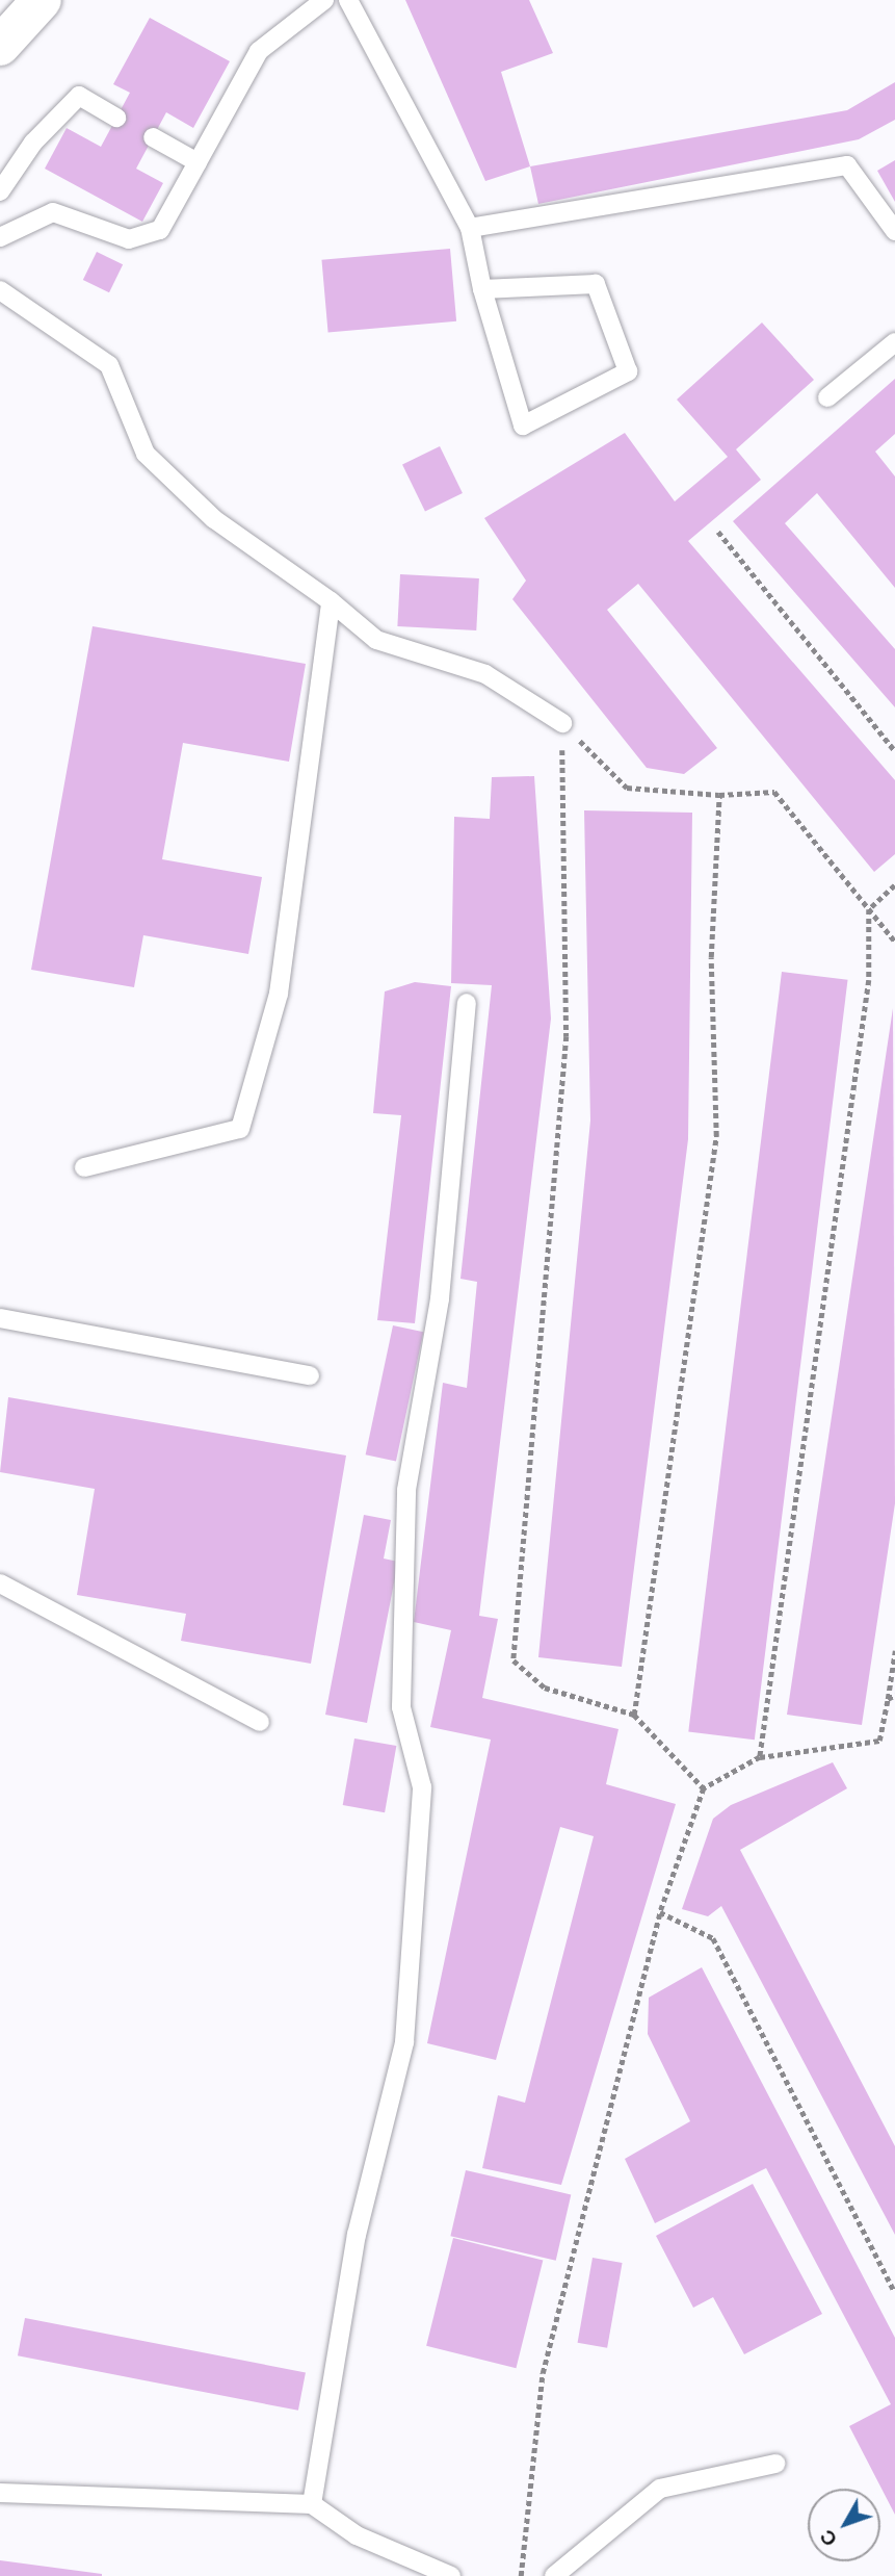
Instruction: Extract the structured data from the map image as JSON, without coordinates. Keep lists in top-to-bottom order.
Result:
{
  "north": "bottom left"
}
